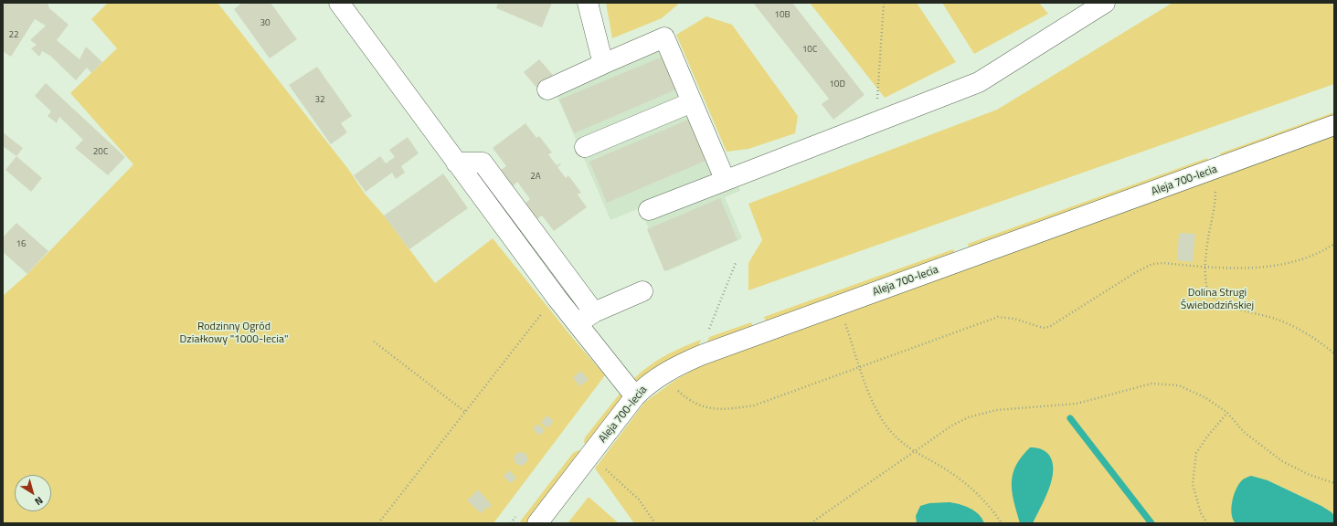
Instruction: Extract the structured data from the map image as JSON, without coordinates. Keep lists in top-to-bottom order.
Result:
{
  "streets": {
    "street": ["Aleja 700-lecia"]
  },
  "parks": ["Dolina Strugi Świebodzińskiej", "Rodzinny Ogród Działkowy \"1000-lecia\""],
  "house_numbers": [
    "10B",
    "30",
    "22",
    "10C",
    "10D",
    "32",
    "20C",
    "2A",
    "16"
  ],
  "north": "bottom right"
}
